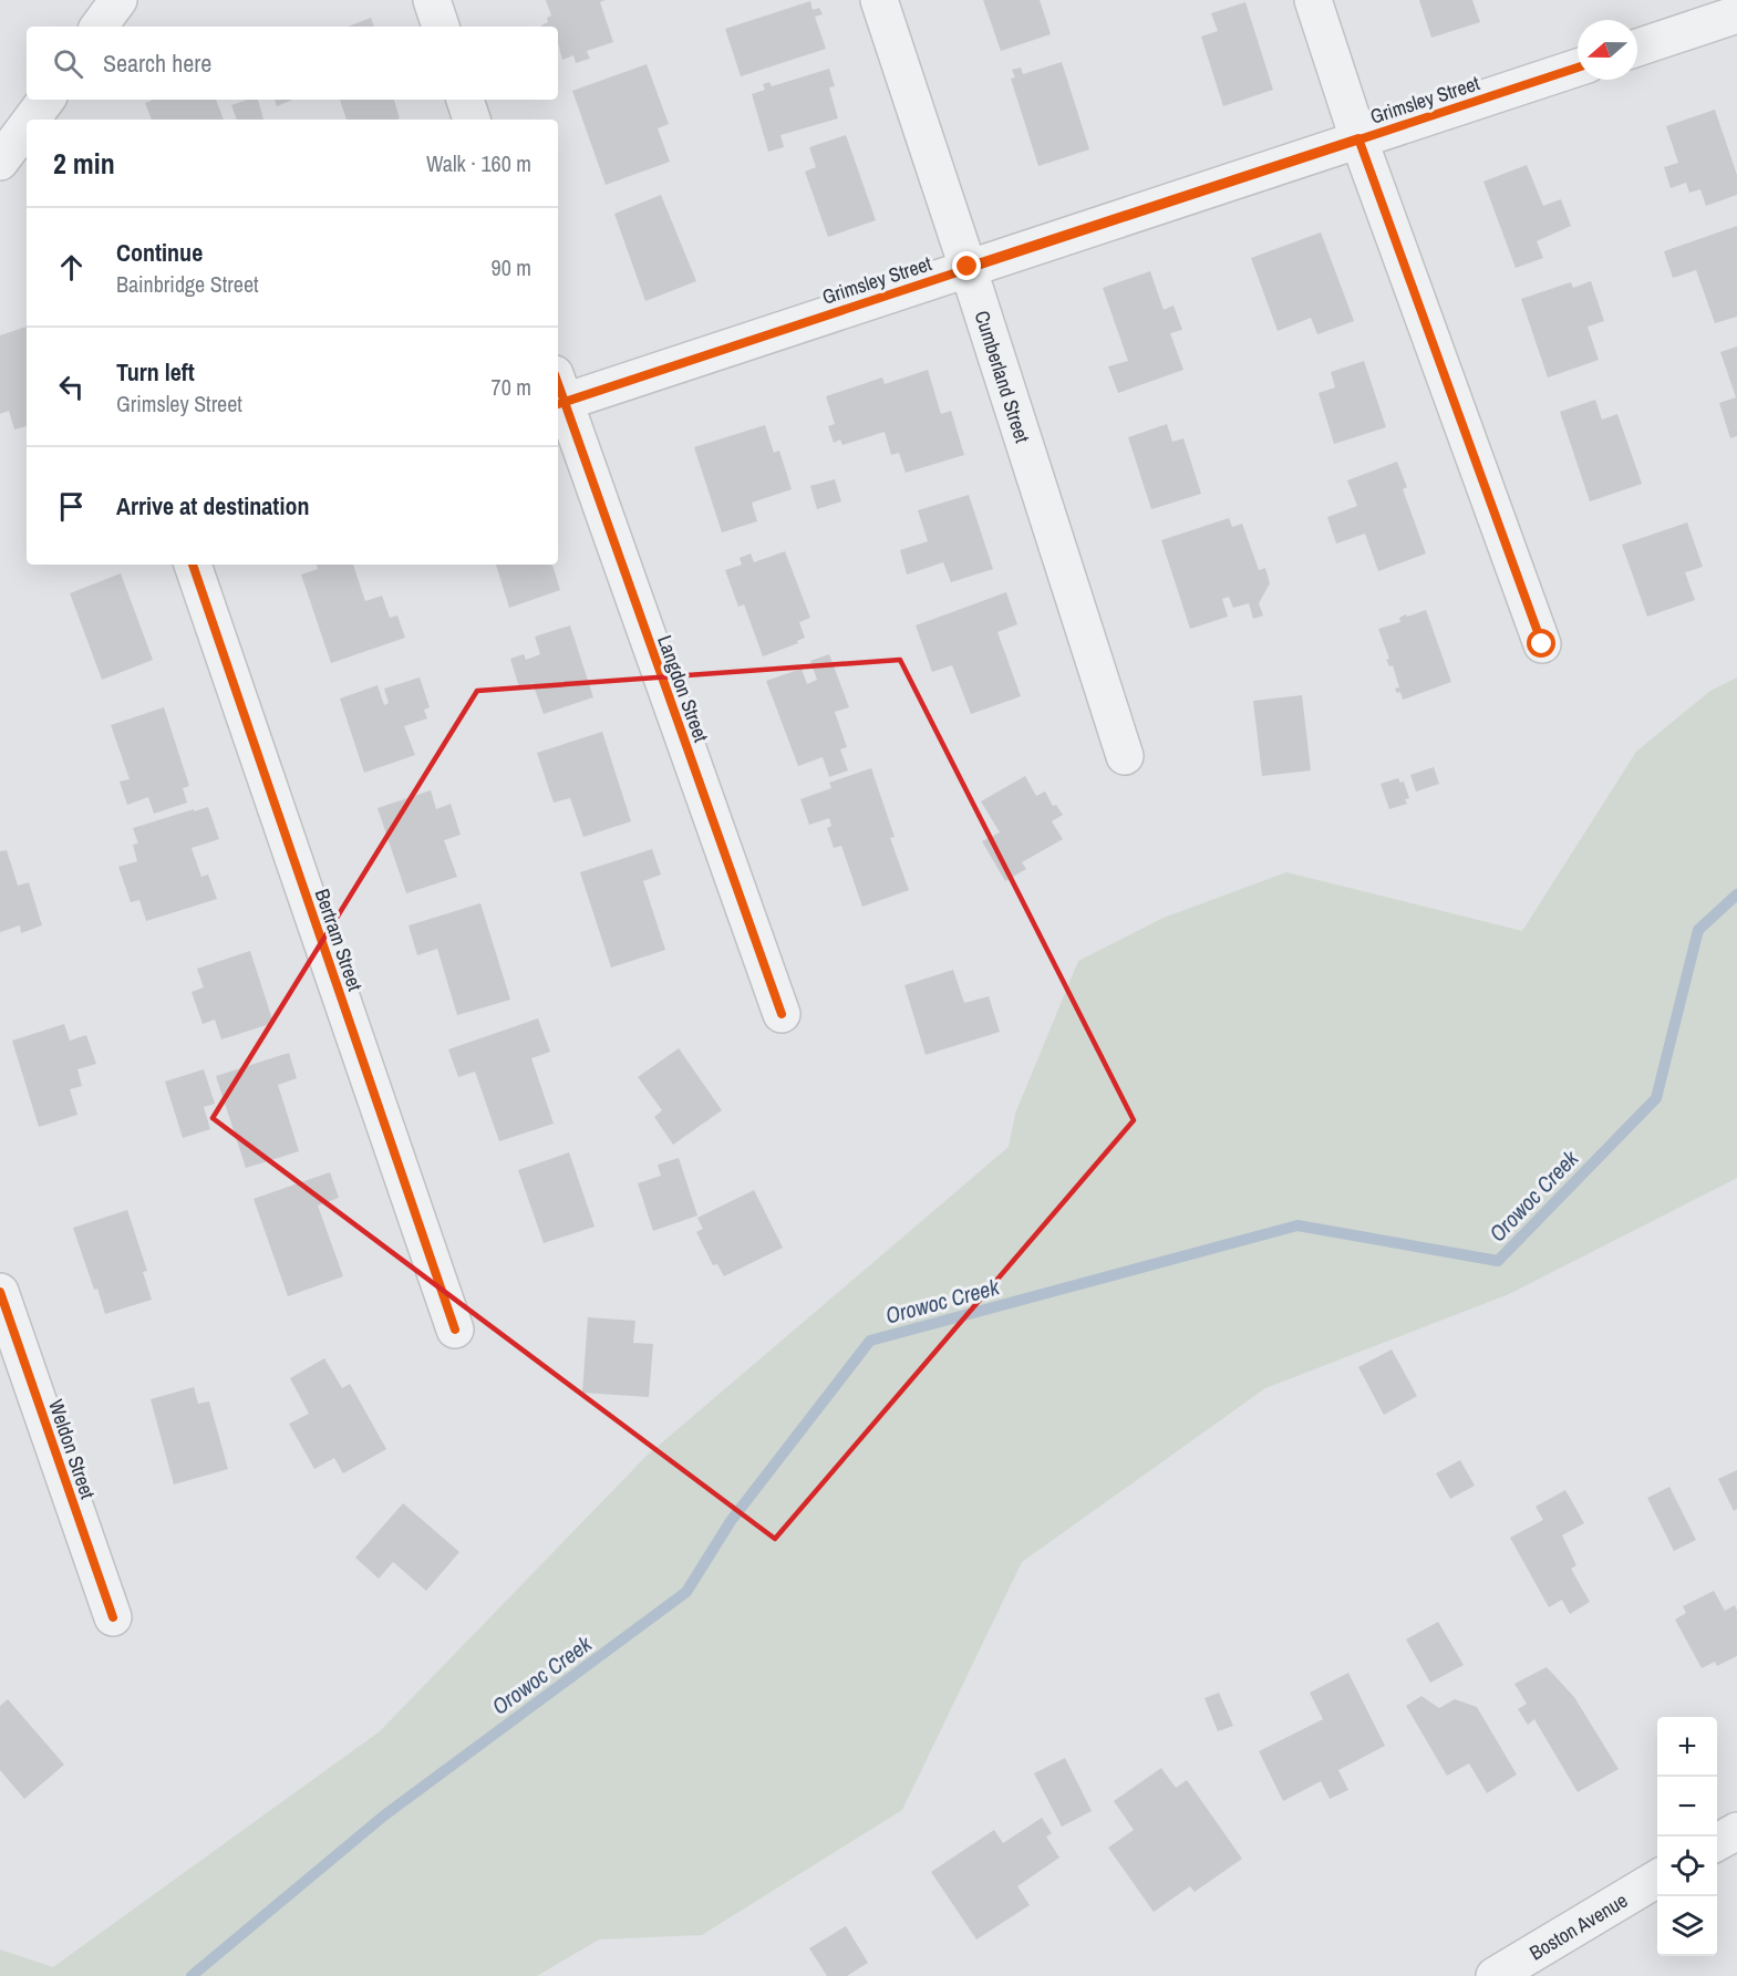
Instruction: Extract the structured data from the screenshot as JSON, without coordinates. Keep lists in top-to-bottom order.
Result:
{
  "streets": {
    "street": [
      "Grimsley Street",
      "Cumberland Street",
      "Langdon Street",
      "Bertram Street",
      "Weldon Street",
      "Boston Avenue"
    ]
  },
  "crossings": [
    ["Grimsley Street", "Cumberland Street"],
    ["Grimsley Street", "Langdon Street"]
  ],
  "water": ["Orowoc Creek"],
  "north": "left",
  "page": {
    "search": "Search here",
    "heading": ["2 min", "Walk · 160 m"],
    "list": [
      ["Continue", "Bainbridge Street", "90 m"],
      ["Turn left", "Grimsley Street", "70 m"],
      "Arrive at destination"
    ],
    "map_buttons": ["+", "−"]
  }
}
